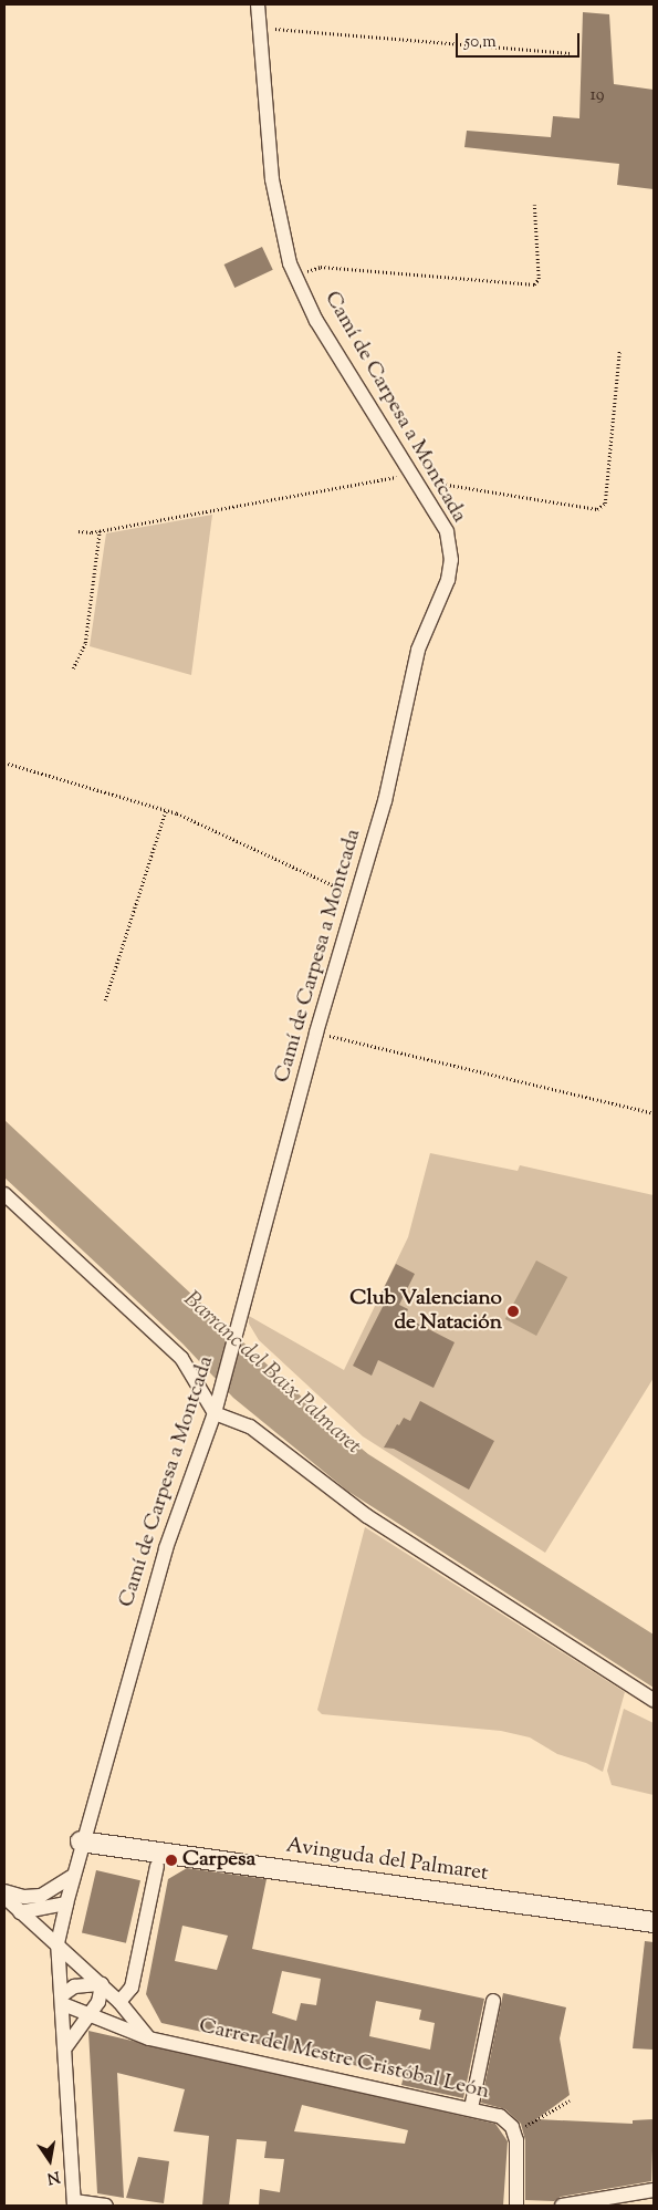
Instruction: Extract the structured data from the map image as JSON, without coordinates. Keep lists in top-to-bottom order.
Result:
{
  "streets": {
    "street": ["Camí de Carpesa a Montcada", "Avinguda del Palmaret", "Carrer del Mestre Cristóbal León"]
  },
  "crossings": [
    ["Camí de Carpesa a Montcada", "Avinguda del Palmaret"],
    ["Camí de Carpesa a Montcada", "Carrer del Mestre Cristóbal León"]
  ],
  "water": ["Barranc del Baix Palmaret"],
  "places": ["Club Valenciano de Natación", "Carpesa"],
  "house_numbers": ["19"],
  "scale_bar": "50 m",
  "north": "bottom"
}
